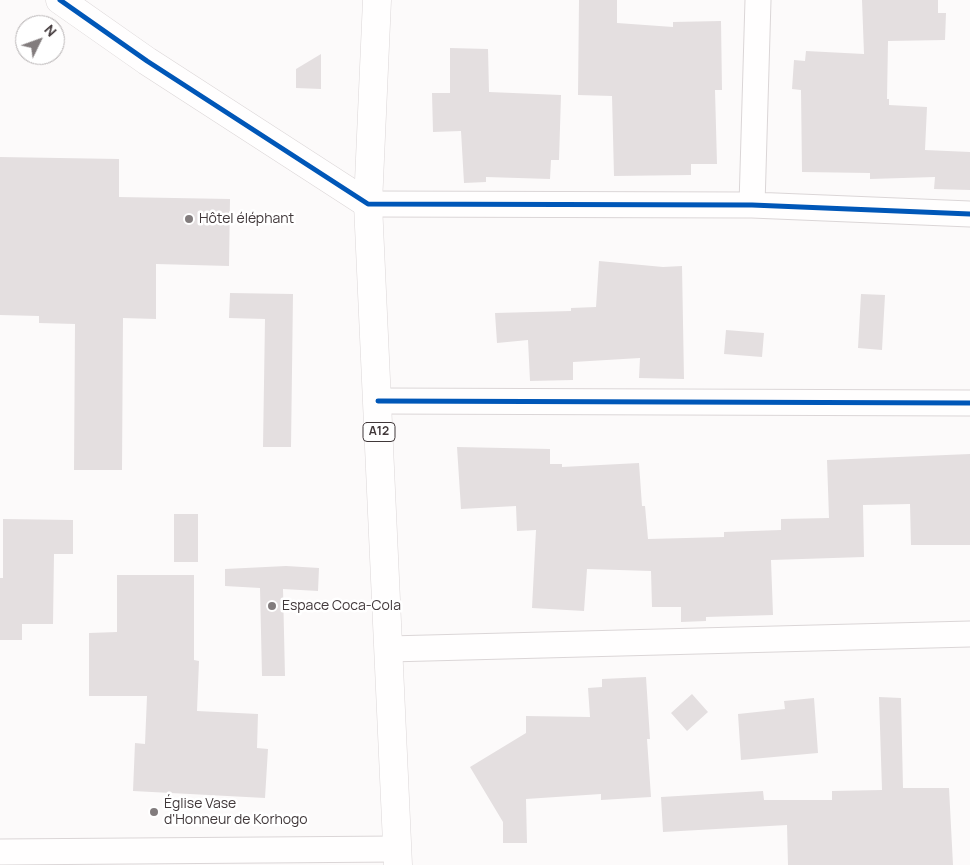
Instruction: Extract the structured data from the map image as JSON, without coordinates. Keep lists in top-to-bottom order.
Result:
{
  "streets": {
    "main road": ["A12"]
  },
  "places": ["Hôtel éléphant", "Espace Coca-Cola", "Église Vase d'Honneur de Korhogo"],
  "north": "top right"
}
